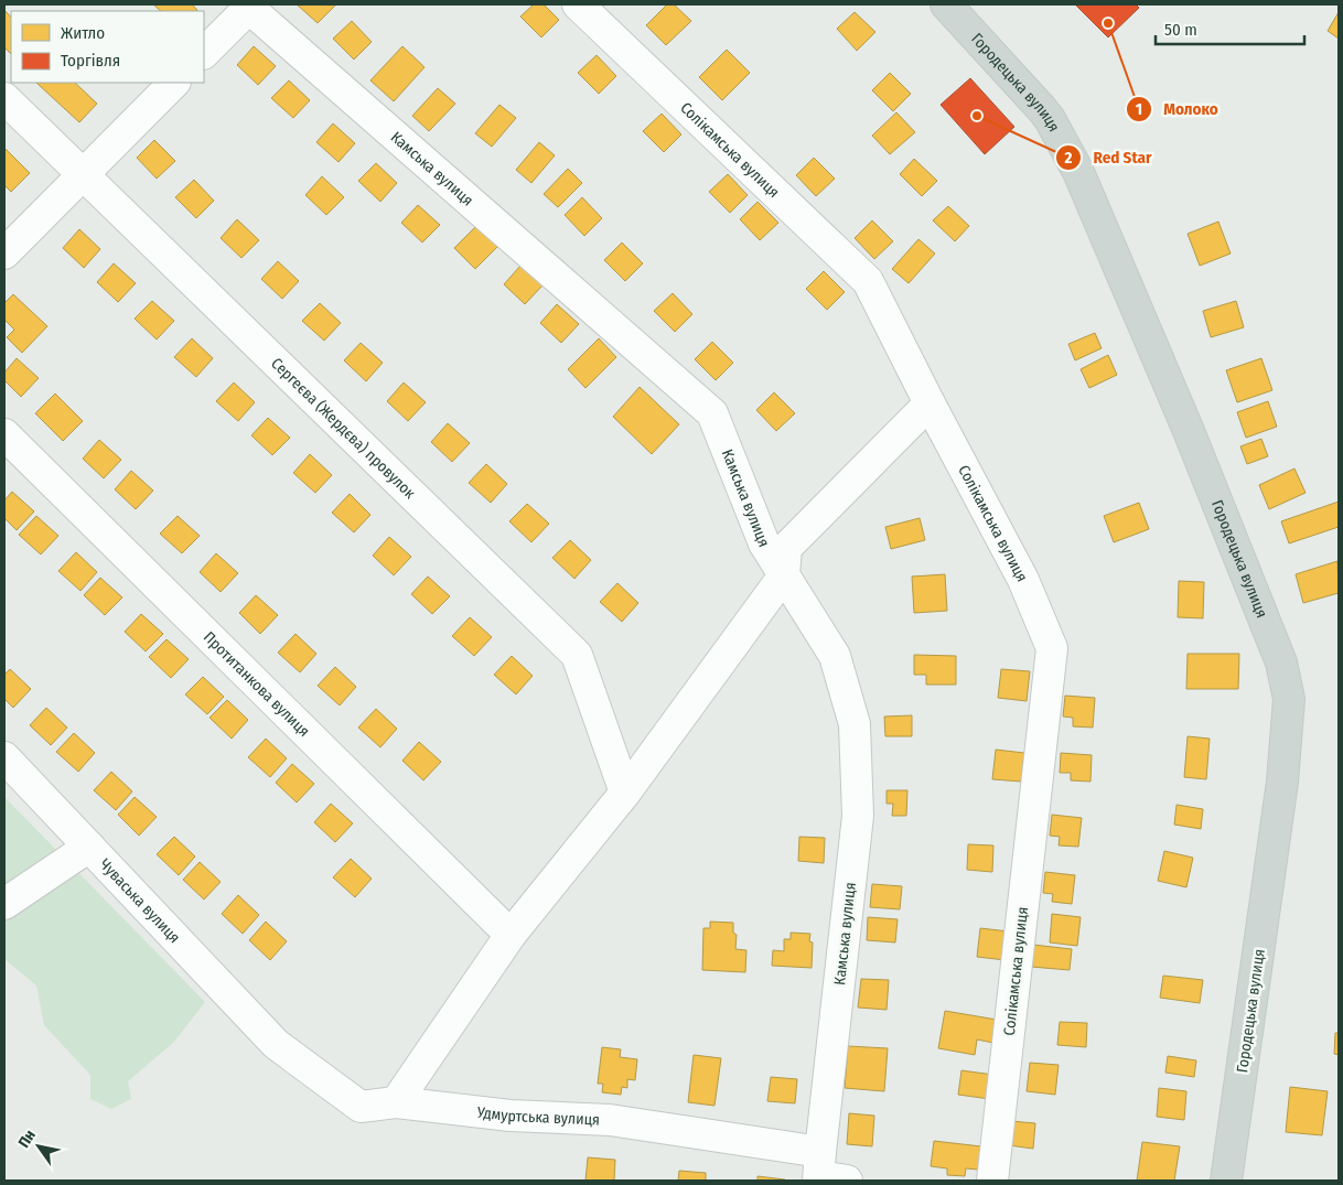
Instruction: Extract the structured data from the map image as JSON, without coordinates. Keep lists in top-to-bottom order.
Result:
{
  "streets": {
    "main road": ["Городецька вулиця"],
    "street": [
      "Солікамська вулиця",
      "Камська вулиця",
      "Сергеєва (Жердєва) провулок",
      "Протитанкова вулиця",
      "Чуваська вулиця",
      "Удмуртська вулиця"
    ]
  },
  "crossings": [
    ["Камська вулиця", "Удмуртська вулиця"],
    ["Чуваська вулиця", "Удмуртська вулиця"]
  ],
  "places": ["Молоко", "Red Star"],
  "legend": ["Житло", "Торгівля"],
  "scale_bar": "50 m",
  "north": "top left"
}
